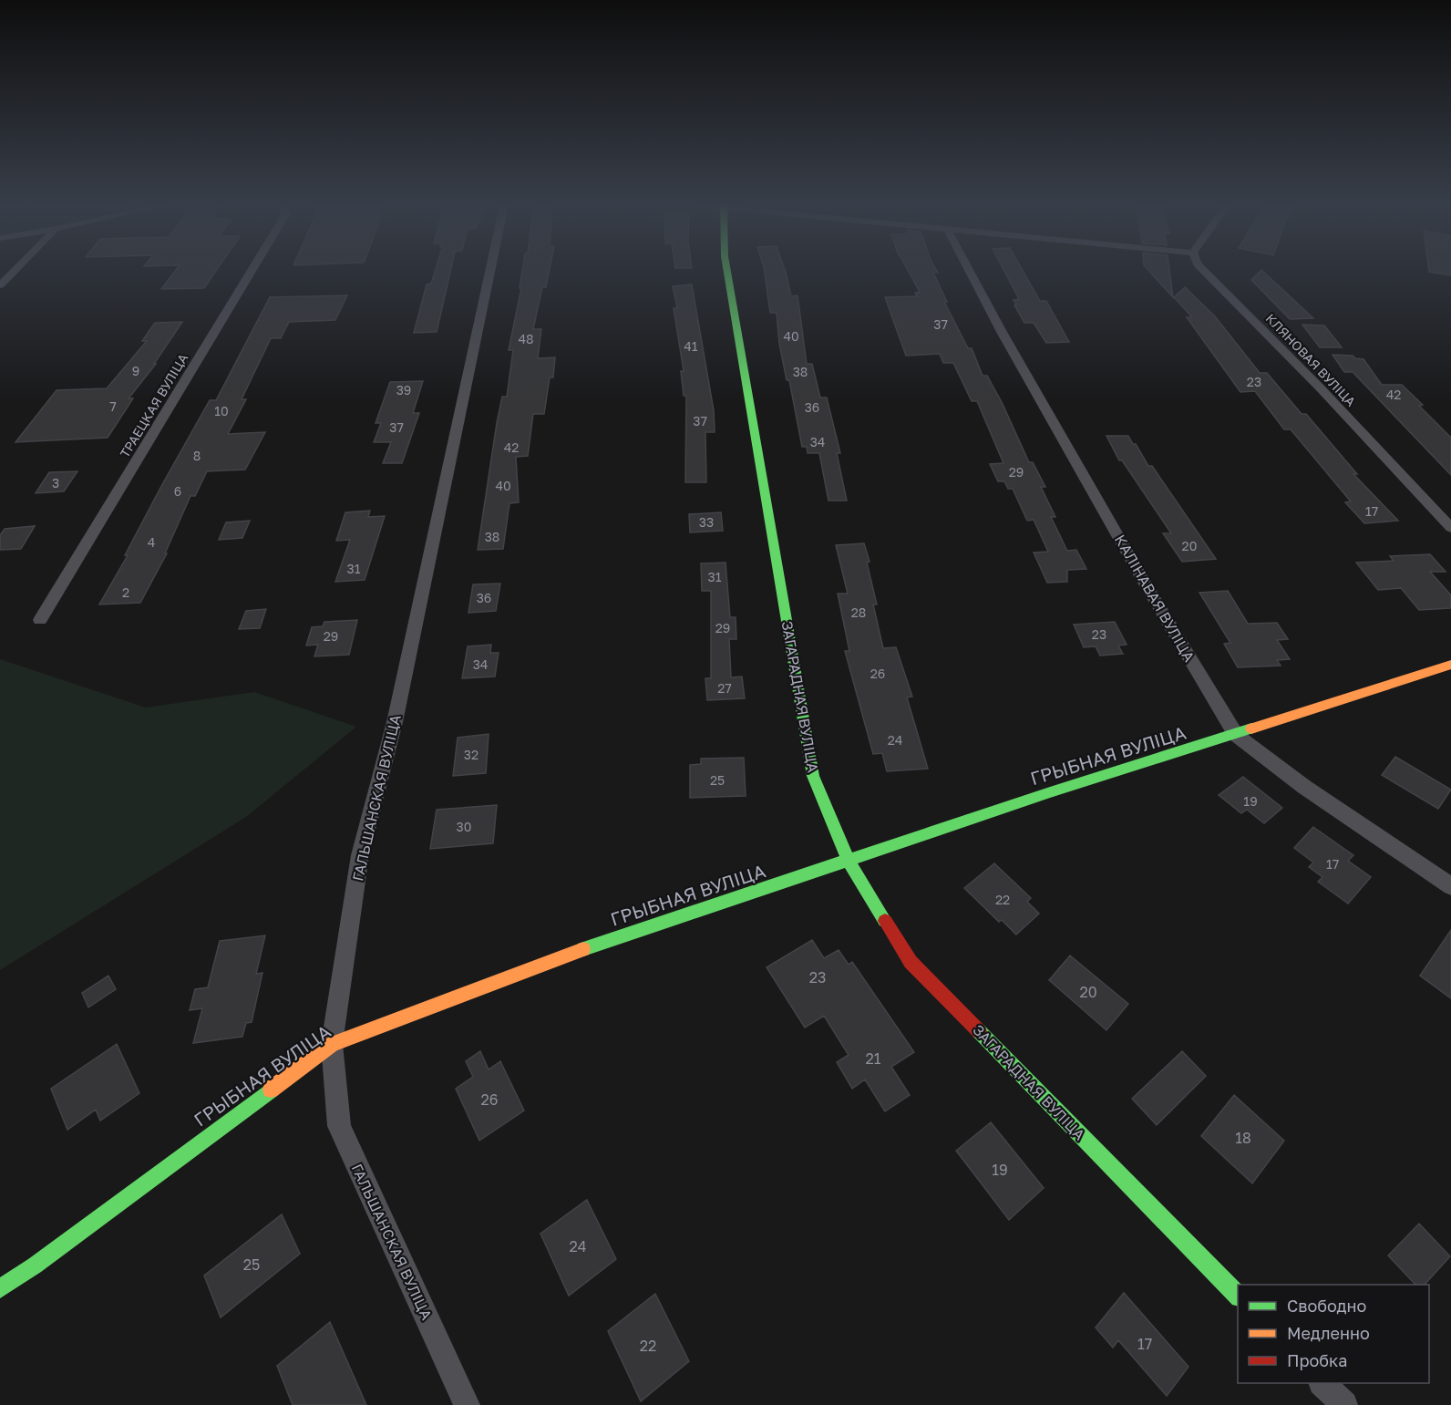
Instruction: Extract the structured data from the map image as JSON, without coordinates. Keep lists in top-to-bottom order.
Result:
{
  "streets": {
    "street": [
      "КЛЯНОВАЯ ВУЛІЦА",
      "ТРАЕЦКАЯ ВУЛІЦА",
      "КАЛІНАВАЯ ВУЛІЦА",
      "ЗАГАРАДНАЯ ВУЛІЦА",
      "ГРЫБНАЯ ВУЛІЦА",
      "ГАЛЬШАНСКАЯ ВУЛІЦА"
    ]
  },
  "crossings": [
    ["КАЛІНАВАЯ ВУЛІЦА", "ГРЫБНАЯ ВУЛІЦА"],
    ["ЗАГАРАДНАЯ ВУЛІЦА", "ГРЫБНАЯ ВУЛІЦА"],
    ["ГРЫБНАЯ ВУЛІЦА", "ГАЛЬШАНСКАЯ ВУЛІЦА"]
  ],
  "house_numbers": [
    "37",
    "40",
    "48",
    "41",
    "9",
    "38",
    "23",
    "39",
    "42",
    "7",
    "36",
    "10",
    "37",
    "37",
    "34",
    "42",
    "8",
    "29",
    "3",
    "40",
    "6",
    "17",
    "33",
    "38",
    "4",
    "20",
    "31",
    "31",
    "2",
    "36",
    "28",
    "29",
    "23",
    "29",
    "34",
    "26",
    "27",
    "24",
    "32",
    "25",
    "19",
    "30",
    "17",
    "22",
    "23",
    "20",
    "21",
    "26",
    "18",
    "19",
    "24",
    "25",
    "17",
    "22"
  ],
  "legend": ["Свободно", "Медленно", "Пробка"]
}
